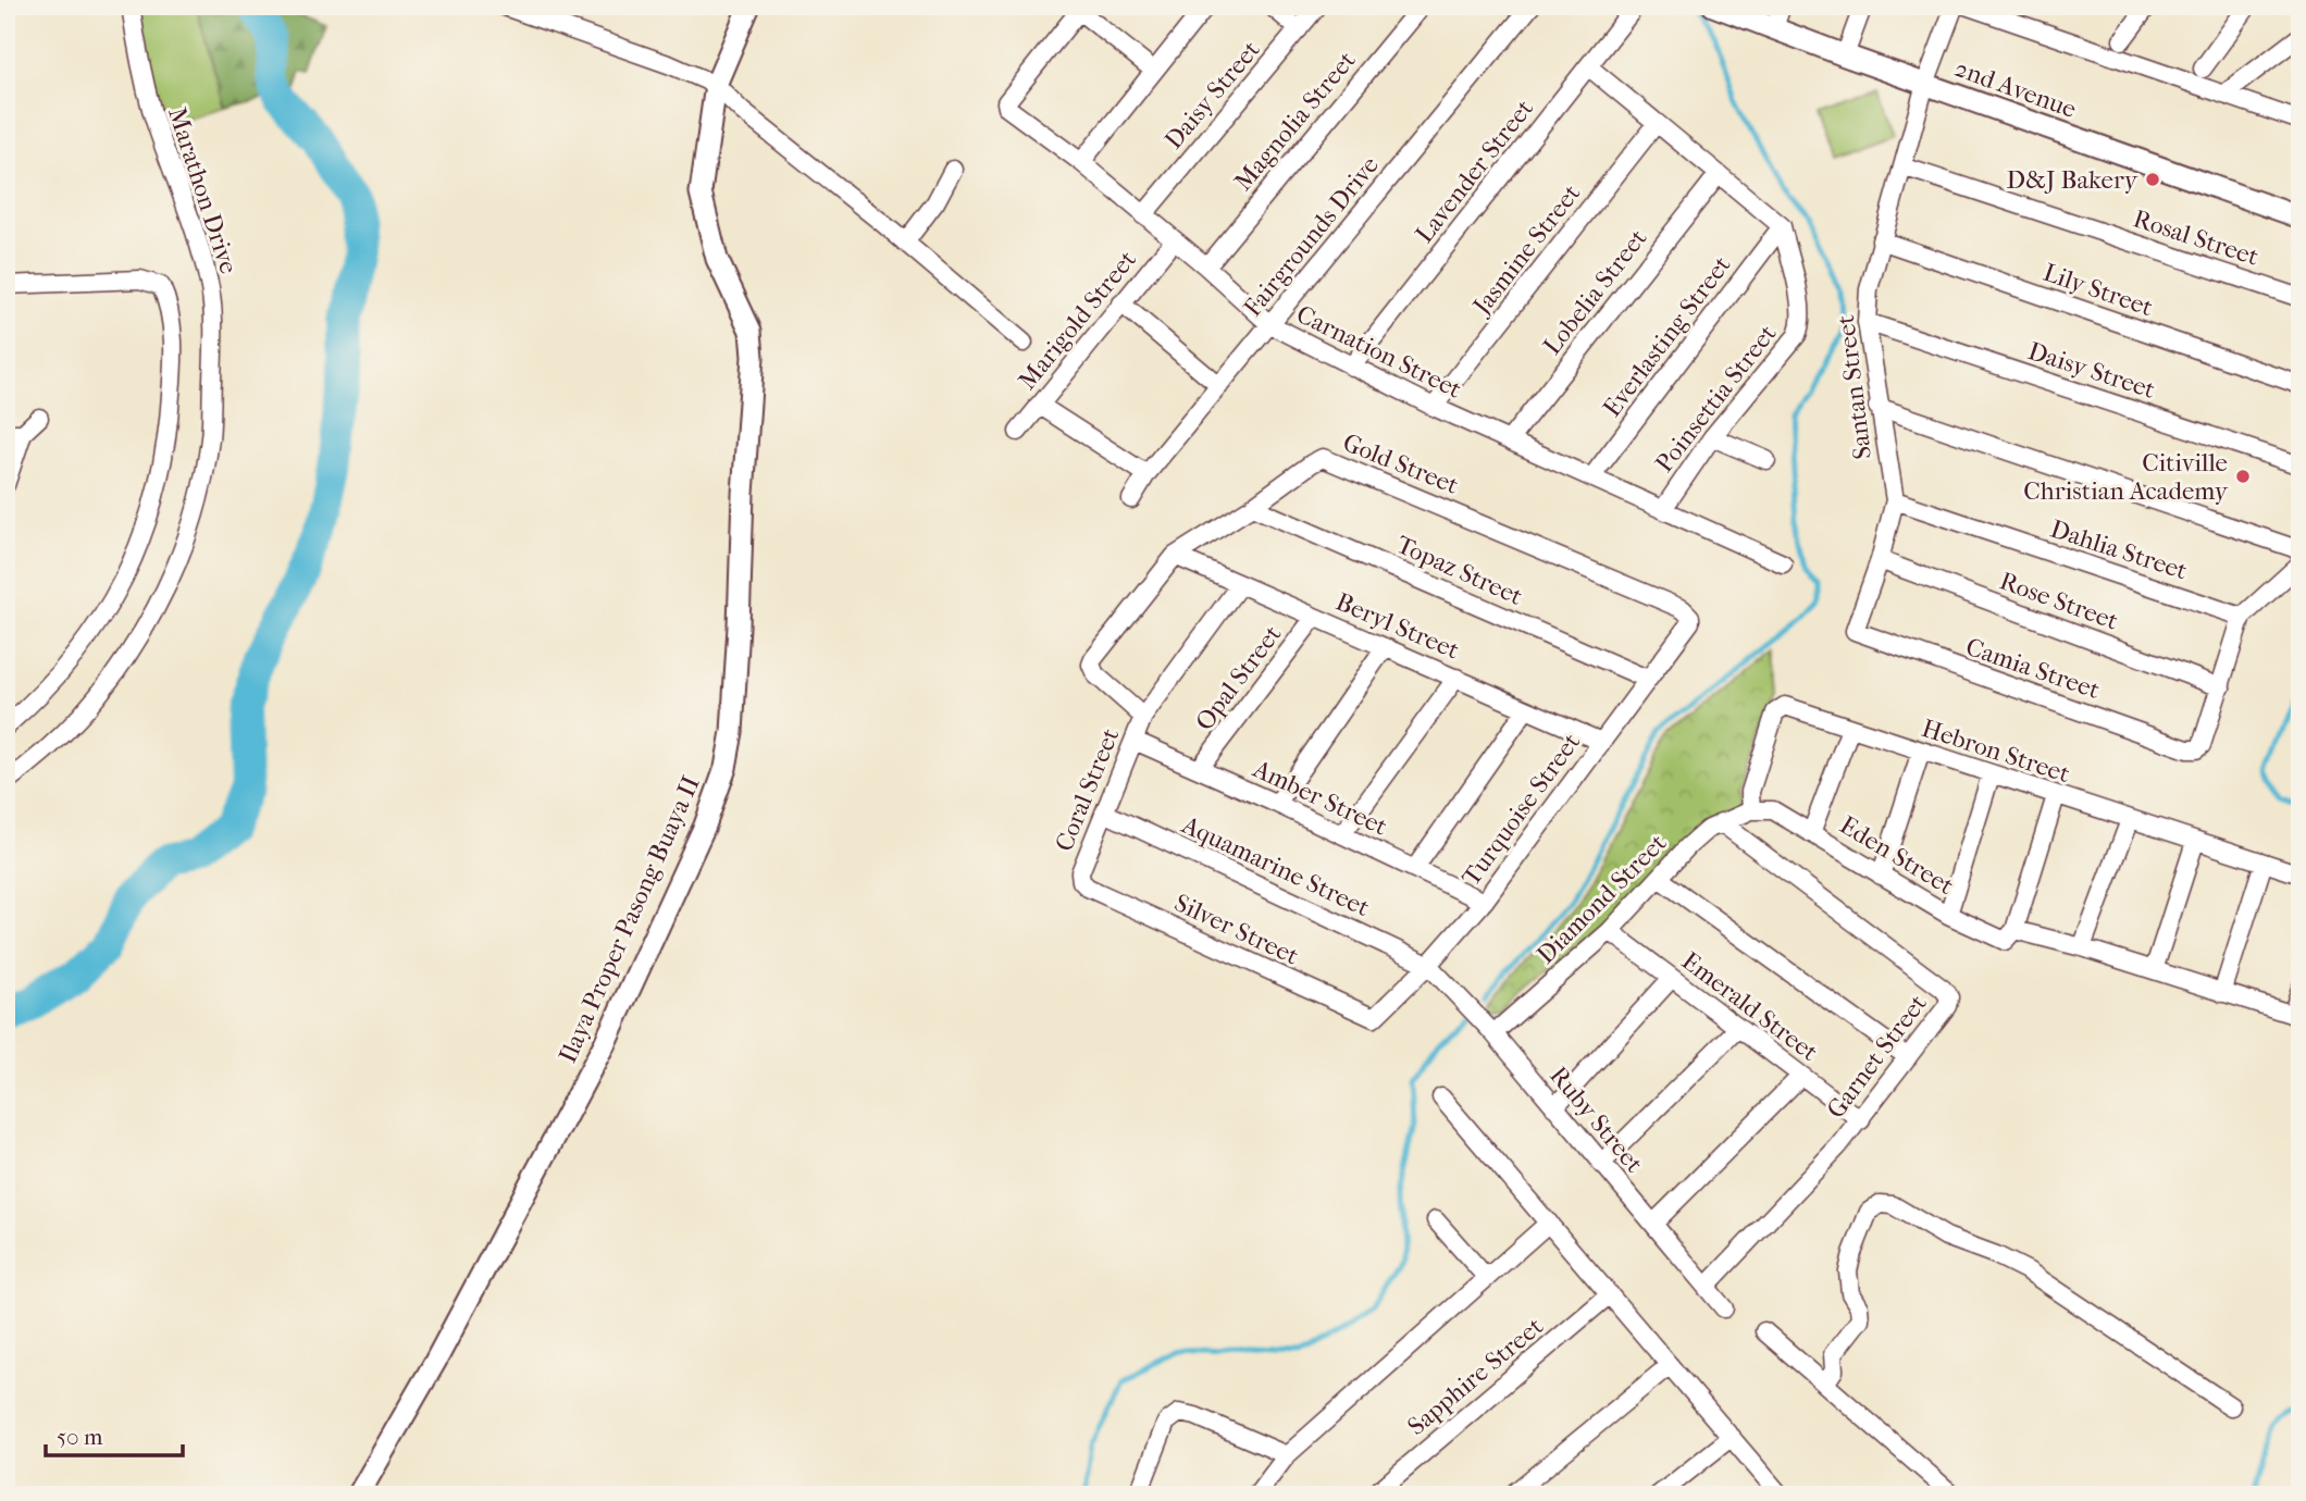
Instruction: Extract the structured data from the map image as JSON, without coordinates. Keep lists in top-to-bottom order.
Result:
{
  "streets": {
    "street": [
      "2nd Avenue",
      "Daisy Street",
      "Magnolia Street",
      "Lavender Street",
      "Marathon Drive",
      "Fairgrounds Drive",
      "Rosal Street",
      "Jasmine Street",
      "Lily Street",
      "Lobelia Street",
      "Marigold Street",
      "Everlasting Street",
      "Carnation Street",
      "Santan Street",
      "Poinsettia Street",
      "Gold Street",
      "Dahlia Street",
      "Topaz Street",
      "Rose Street",
      "Beryl Street",
      "Camia Street",
      "Opal Street",
      "Hebron Street",
      "Coral Street",
      "Amber Street",
      "Turquoise Street",
      "Eden Street",
      "Aquamarine Street",
      "Diamond Street",
      "Ilaya Proper Pasong Buaya II",
      "Silver Street",
      "Emerald Street",
      "Garnet Street",
      "Ruby Street",
      "Sapphire Street"
    ]
  },
  "crossings": [
    ["2nd Avenue", "Santan Street"],
    ["Daisy Street", "Carnation Street"],
    ["Daisy Street", "Santan Street"],
    ["Magnolia Street", "Carnation Street"],
    ["Lavender Street", "Carnation Street"],
    ["Fairgrounds Drive", "Carnation Street"],
    ["Rosal Street", "Santan Street"],
    ["Jasmine Street", "Carnation Street"],
    ["Lily Street", "Santan Street"],
    ["Lobelia Street", "Carnation Street"],
    ["Marigold Street", "Carnation Street"],
    ["Everlasting Street", "Carnation Street"],
    ["Everlasting Street", "Poinsettia Street"],
    ["Carnation Street", "Poinsettia Street"],
    ["Santan Street", "Dahlia Street"],
    ["Santan Street", "Rose Street"],
    ["Santan Street", "Camia Street"],
    ["Gold Street", "Topaz Street"],
    ["Gold Street", "Beryl Street"],
    ["Gold Street", "Coral Street"],
    ["Gold Street", "Turquoise Street"],
    ["Topaz Street", "Turquoise Street"],
    ["Rose Street", "Camia Street"],
    ["Beryl Street", "Opal Street"],
    ["Beryl Street", "Coral Street"],
    ["Beryl Street", "Turquoise Street"],
    ["Opal Street", "Amber Street"],
    ["Hebron Street", "Eden Street"],
    ["Hebron Street", "Diamond Street"],
    ["Coral Street", "Amber Street"],
    ["Coral Street", "Aquamarine Street"],
    ["Coral Street", "Silver Street"],
    ["Amber Street", "Turquoise Street"],
    ["Turquoise Street", "Aquamarine Street"],
    ["Turquoise Street", "Silver Street"],
    ["Turquoise Street", "Ruby Street"],
    ["Eden Street", "Diamond Street"],
    ["Aquamarine Street", "Ruby Street"],
    ["Diamond Street", "Emerald Street"],
    ["Diamond Street", "Garnet Street"],
    ["Diamond Street", "Ruby Street"],
    ["Emerald Street", "Garnet Street"],
    ["Garnet Street", "Ruby Street"]
  ],
  "places": ["D&J Bakery", "Citiville Christian Academy"],
  "scale_bar": "50 m"
}
